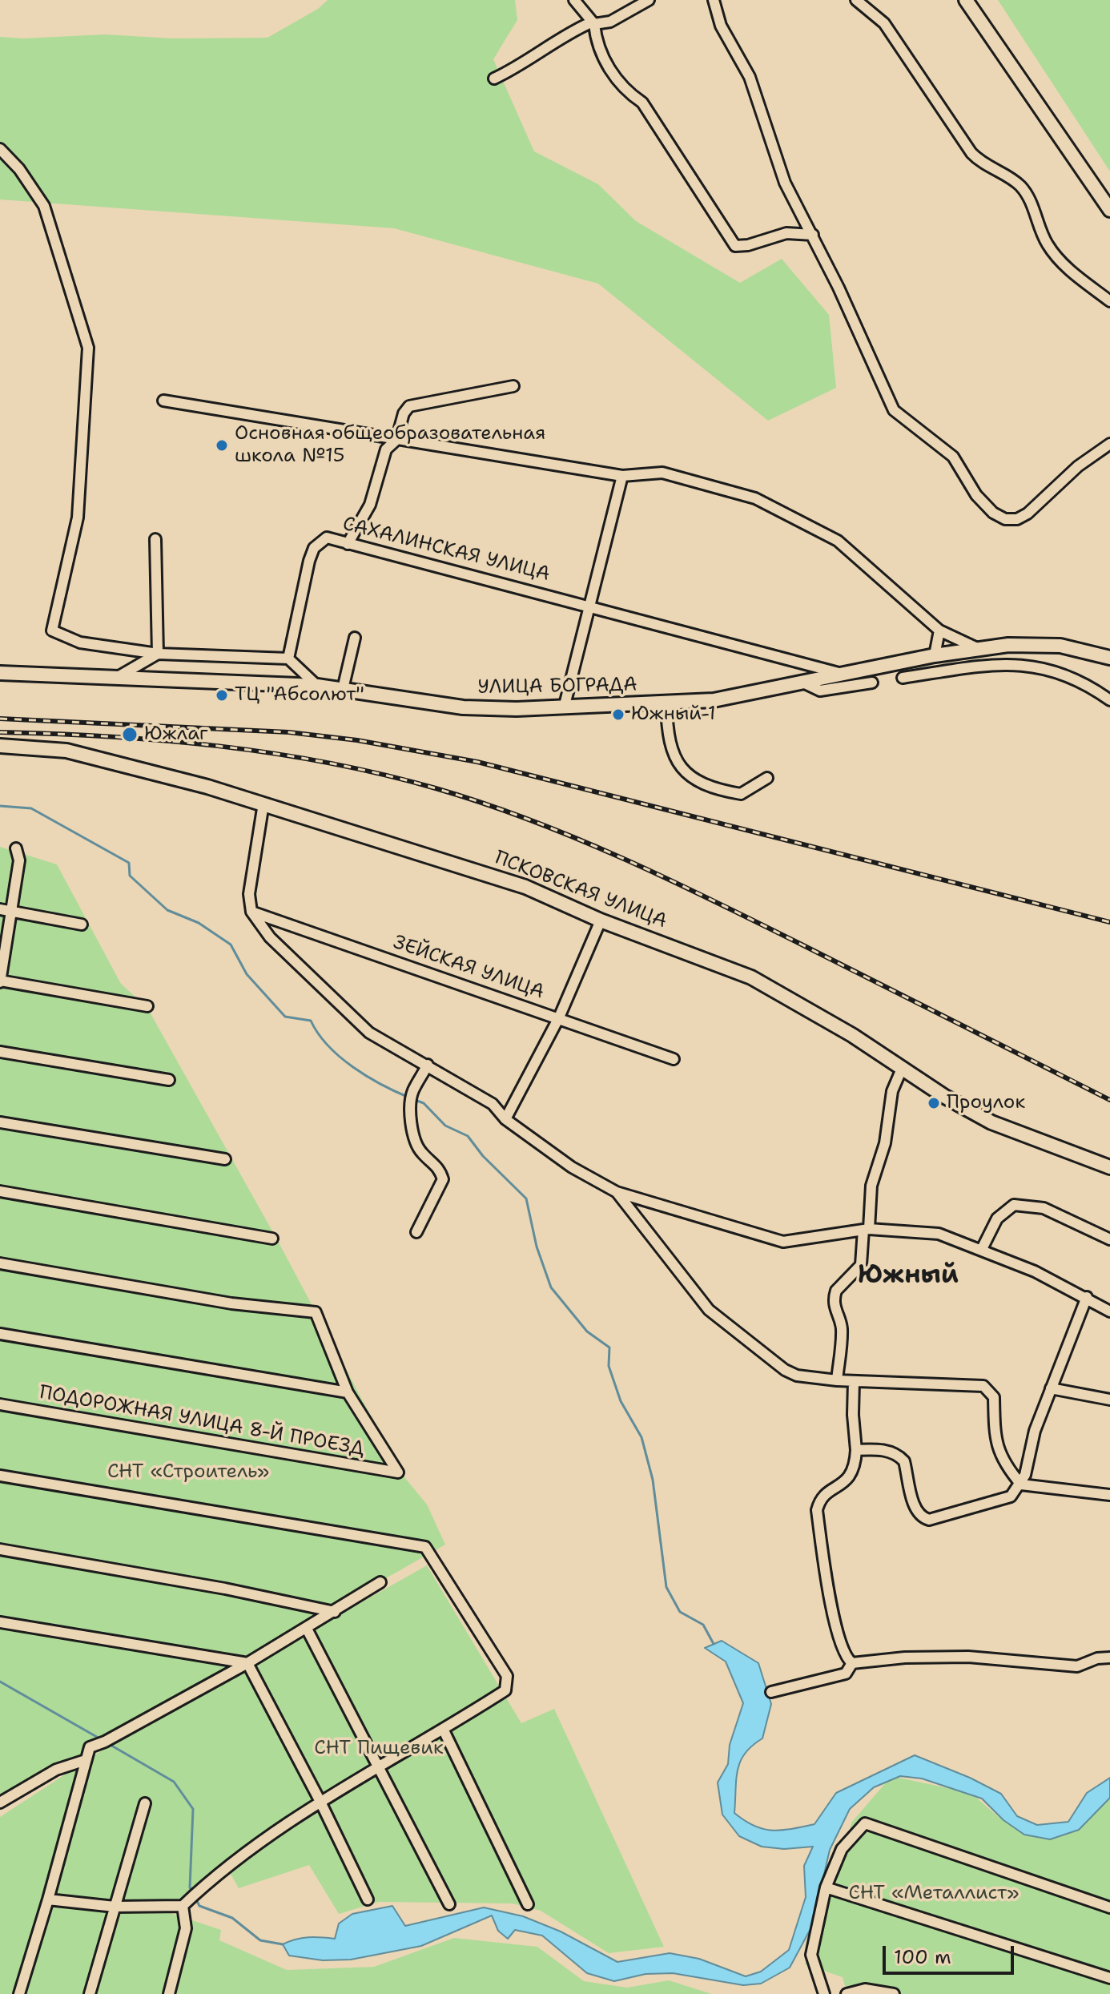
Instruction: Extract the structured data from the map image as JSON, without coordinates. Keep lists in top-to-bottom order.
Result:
{
  "streets": {
    "main road": ["УЛИЦА БОГРАДА", "ПСКОВСКАЯ УЛИЦА"],
    "street": ["САХАЛИНСКАЯ УЛИЦА", "ЗЕЙСКАЯ УЛИЦА", "ПОДОРОЖНАЯ УЛИЦА 8-Й ПРОЕЗД"]
  },
  "crossings": [
    ["САХАЛИНСКАЯ УЛИЦА", "УЛИЦА БОГРАДА"]
  ],
  "districts": ["Южный"],
  "parks": ["СНТ «Строитель»", "СНТ Пищевик", "СНТ «Металлист»"],
  "places": [
    "Основная общеобразовательная школа №15",
    "ТЦ \"Абсолют\"",
    "Южный-1",
    "Южлаг",
    "Проулок"
  ],
  "scale_bar": "100 m"
}
